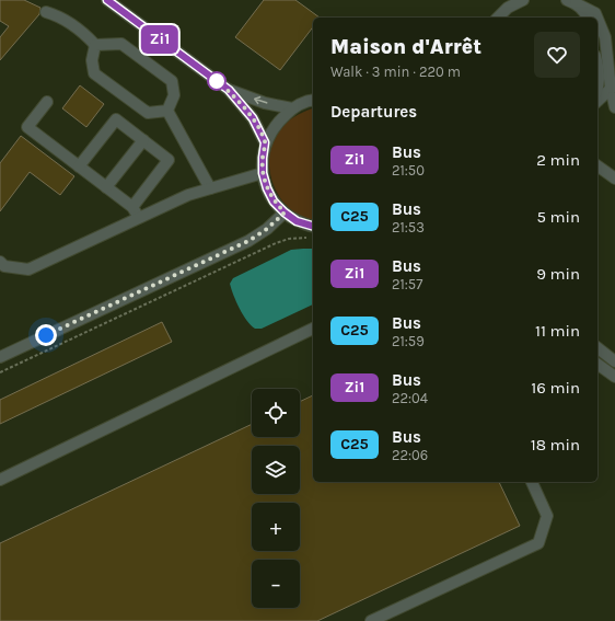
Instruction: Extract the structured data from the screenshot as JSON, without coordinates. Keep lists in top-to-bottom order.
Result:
{
  "lines": ["bus line Zi1"],
  "page": {
    "on_map": "Zi1",
    "heading": [
      ["Maison d'Arrêt", "Walk · 3 min · 220 m"],
      "Departures"
    ],
    "list": [
      {
        "mark": "Zi1",
        "name": "Bus",
        "note": "21:50",
        "value": "2 min"
      },
      {
        "mark": "C25",
        "name": "Bus",
        "note": "21:53",
        "value": "5 min"
      },
      {
        "mark": "Zi1",
        "name": "Bus",
        "note": "21:57",
        "value": "9 min"
      },
      {
        "mark": "C25",
        "name": "Bus",
        "note": "21:59",
        "value": "11 min"
      },
      {
        "mark": "Zi1",
        "name": "Bus",
        "note": "22:04",
        "value": "16 min"
      },
      {
        "mark": "C25",
        "name": "Bus",
        "note": "22:06",
        "value": "18 min"
      }
    ],
    "map_buttons": ["+", "−"]
  }
}
